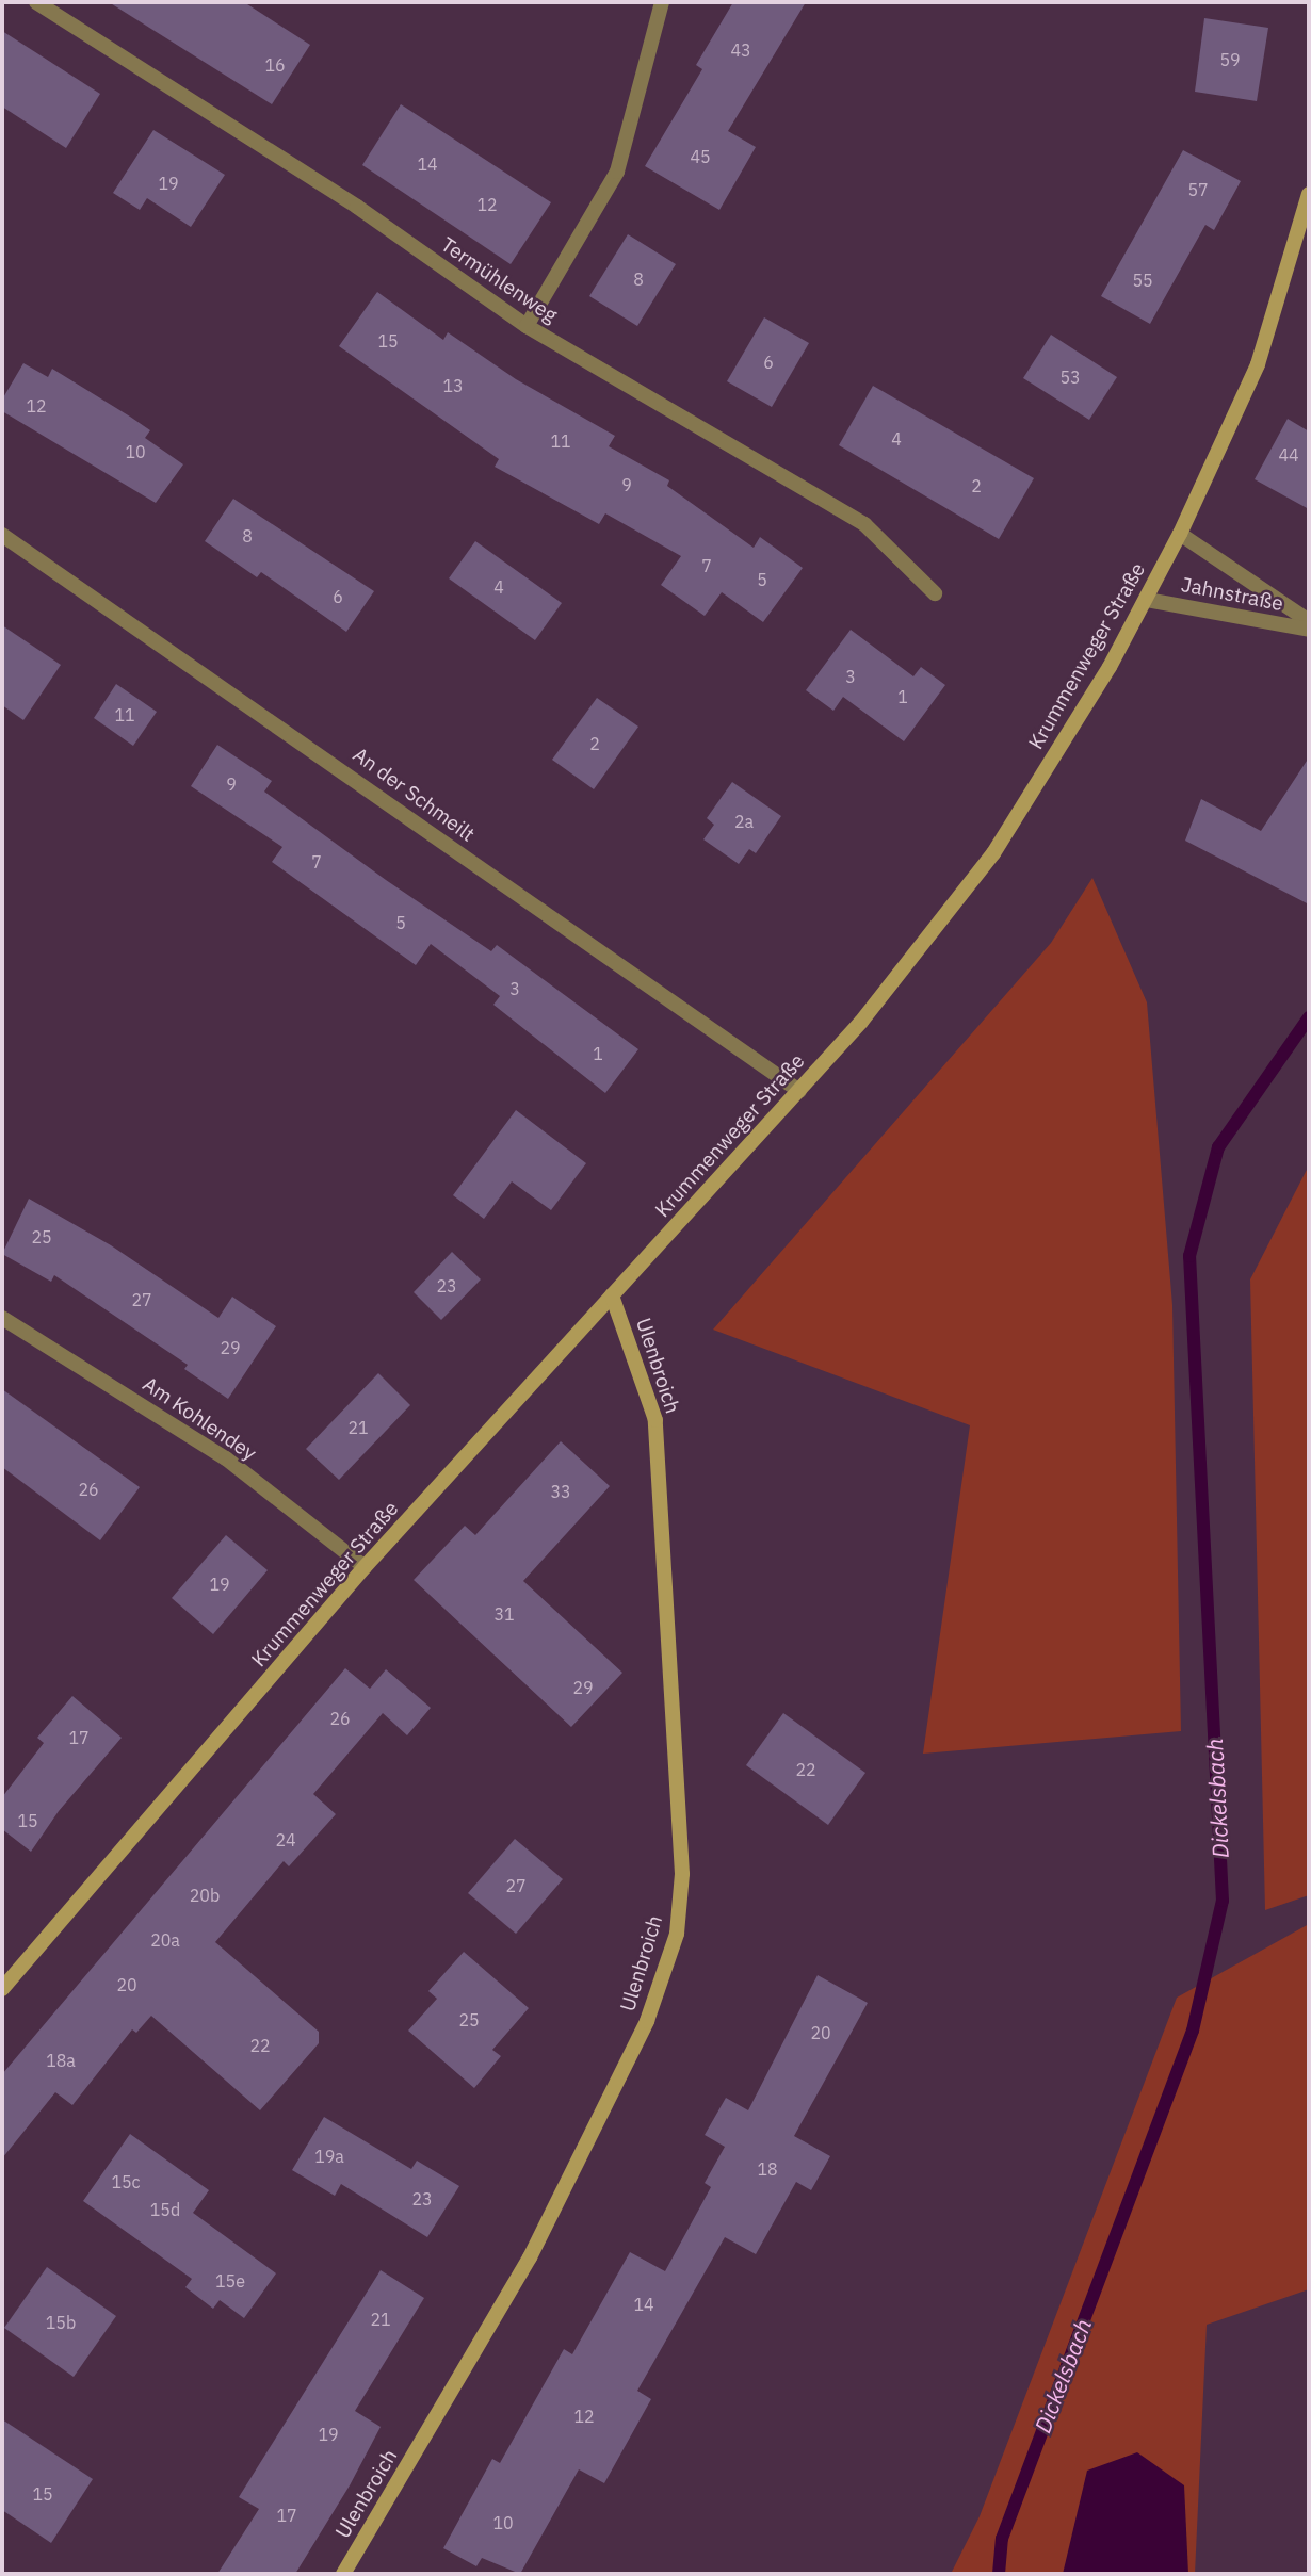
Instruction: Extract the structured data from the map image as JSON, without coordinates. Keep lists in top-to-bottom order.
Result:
{
  "streets": {
    "main road": ["Krummenweger Straße", "Ulenbroich"],
    "street": [
      "Termühlenweg",
      "Jahnstraße",
      "An der Schmeilt",
      "Am Kohlendey"
    ]
  },
  "crossings": [
    ["Jahnstraße", "Krummenweger Straße"],
    ["Krummenweger Straße", "An der Schmeilt"],
    ["Krummenweger Straße", "Ulenbroich"],
    ["Krummenweger Straße", "Am Kohlendey"]
  ],
  "water": ["Dickelsbach"],
  "house_numbers": [
    "43",
    "59",
    "16",
    "45",
    "14",
    "19",
    "57",
    "12",
    "8",
    "55",
    "15",
    "6",
    "53",
    "13",
    "12",
    "4",
    "11",
    "10",
    "44",
    "9",
    "2",
    "8",
    "7",
    "5",
    "4",
    "6",
    "3",
    "1",
    "11",
    "2",
    "9",
    "2a",
    "7",
    "5",
    "3",
    "1",
    "25",
    "23",
    "27",
    "29",
    "21",
    "26",
    "33",
    "19",
    "31",
    "29",
    "26",
    "17",
    "22",
    "15",
    "24",
    "27",
    "20b",
    "20a",
    "20",
    "25",
    "20",
    "22",
    "18a",
    "19a",
    "18",
    "15c",
    "23",
    "15d",
    "15e",
    "14",
    "21",
    "15b",
    "12",
    "19",
    "15",
    "17",
    "10"
  ]
}
